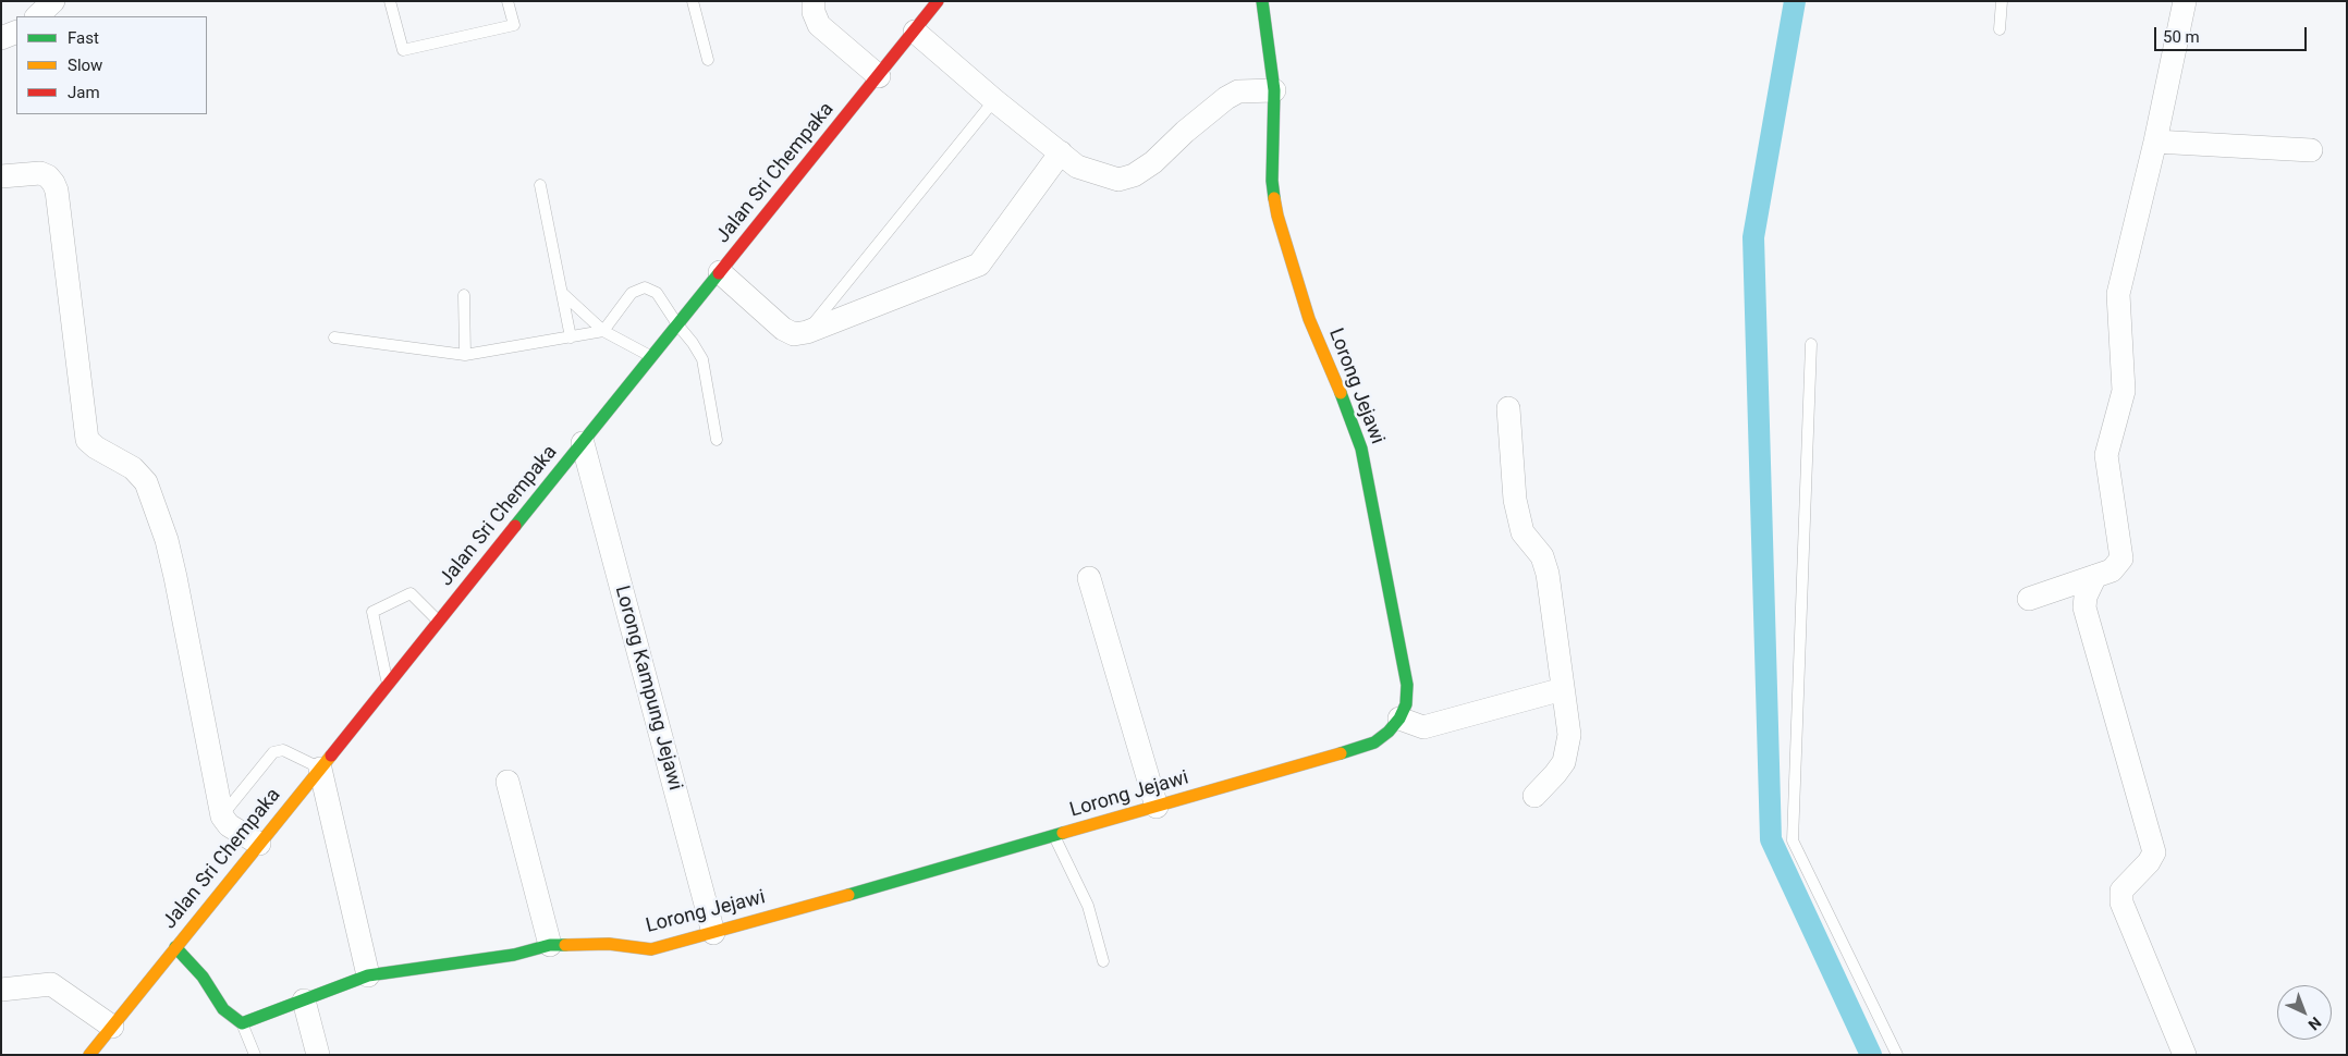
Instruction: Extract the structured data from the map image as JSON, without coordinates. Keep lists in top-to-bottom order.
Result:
{
  "streets": {
    "street": ["Jalan Sri Chempaka", "Lorong Jejawi", "Lorong Kampung Jejawi"]
  },
  "crossings": [
    ["Jalan Sri Chempaka", "Lorong Kampung Jejawi"],
    ["Lorong Jejawi", "Lorong Kampung Jejawi"]
  ],
  "legend": ["Fast", "Slow", "Jam"],
  "scale_bar": "50 m",
  "north": "bottom right"
}
